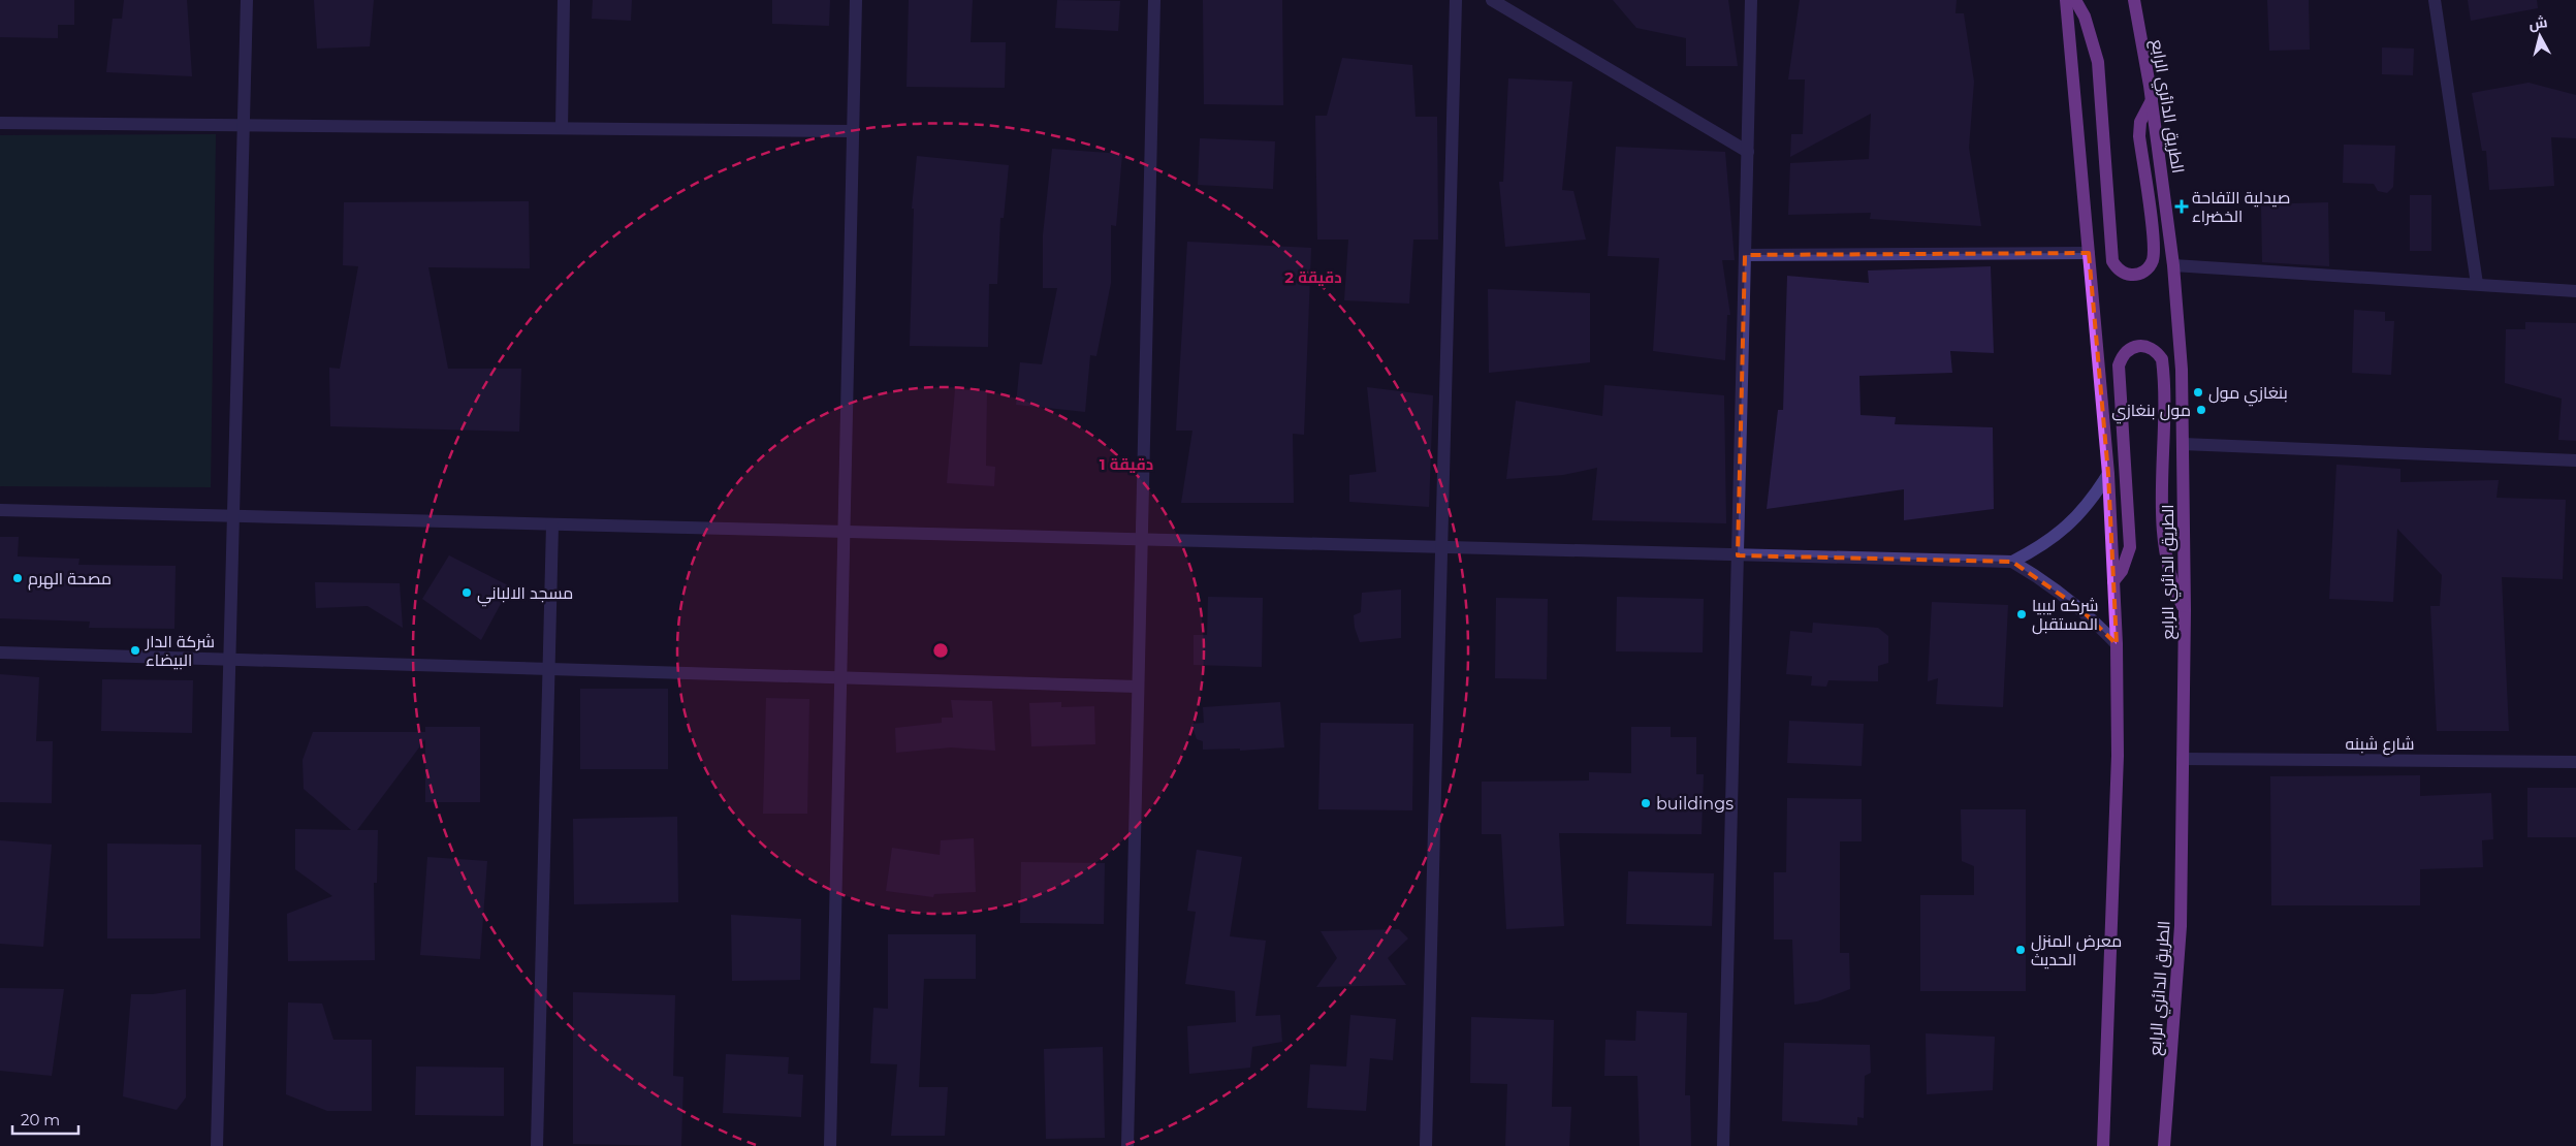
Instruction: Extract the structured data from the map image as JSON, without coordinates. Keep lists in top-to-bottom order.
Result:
{
  "streets": {
    "main road": ["الطريق الدائري الرابع"],
    "street": ["شارع شبنه"]
  },
  "crossings": [
    ["الطريق الدائري الرابع", "شارع شبنه"]
  ],
  "places": {
    "health": ["صيدلية التفاحة الخضراء"],
    "other": [
      "بنغازي مول",
      "مول بنغازي",
      "مصحة الهرم",
      "مسجد الالباني",
      "شركه ليبيا المستقبل",
      "شركة الدار البيضاء",
      "buildings",
      "معرض المنزل الحديث"
    ]
  },
  "scale_bar": "20 m",
  "north": "top",
  "rings": ["2 دقيقة", "1 دقيقة"]
}
